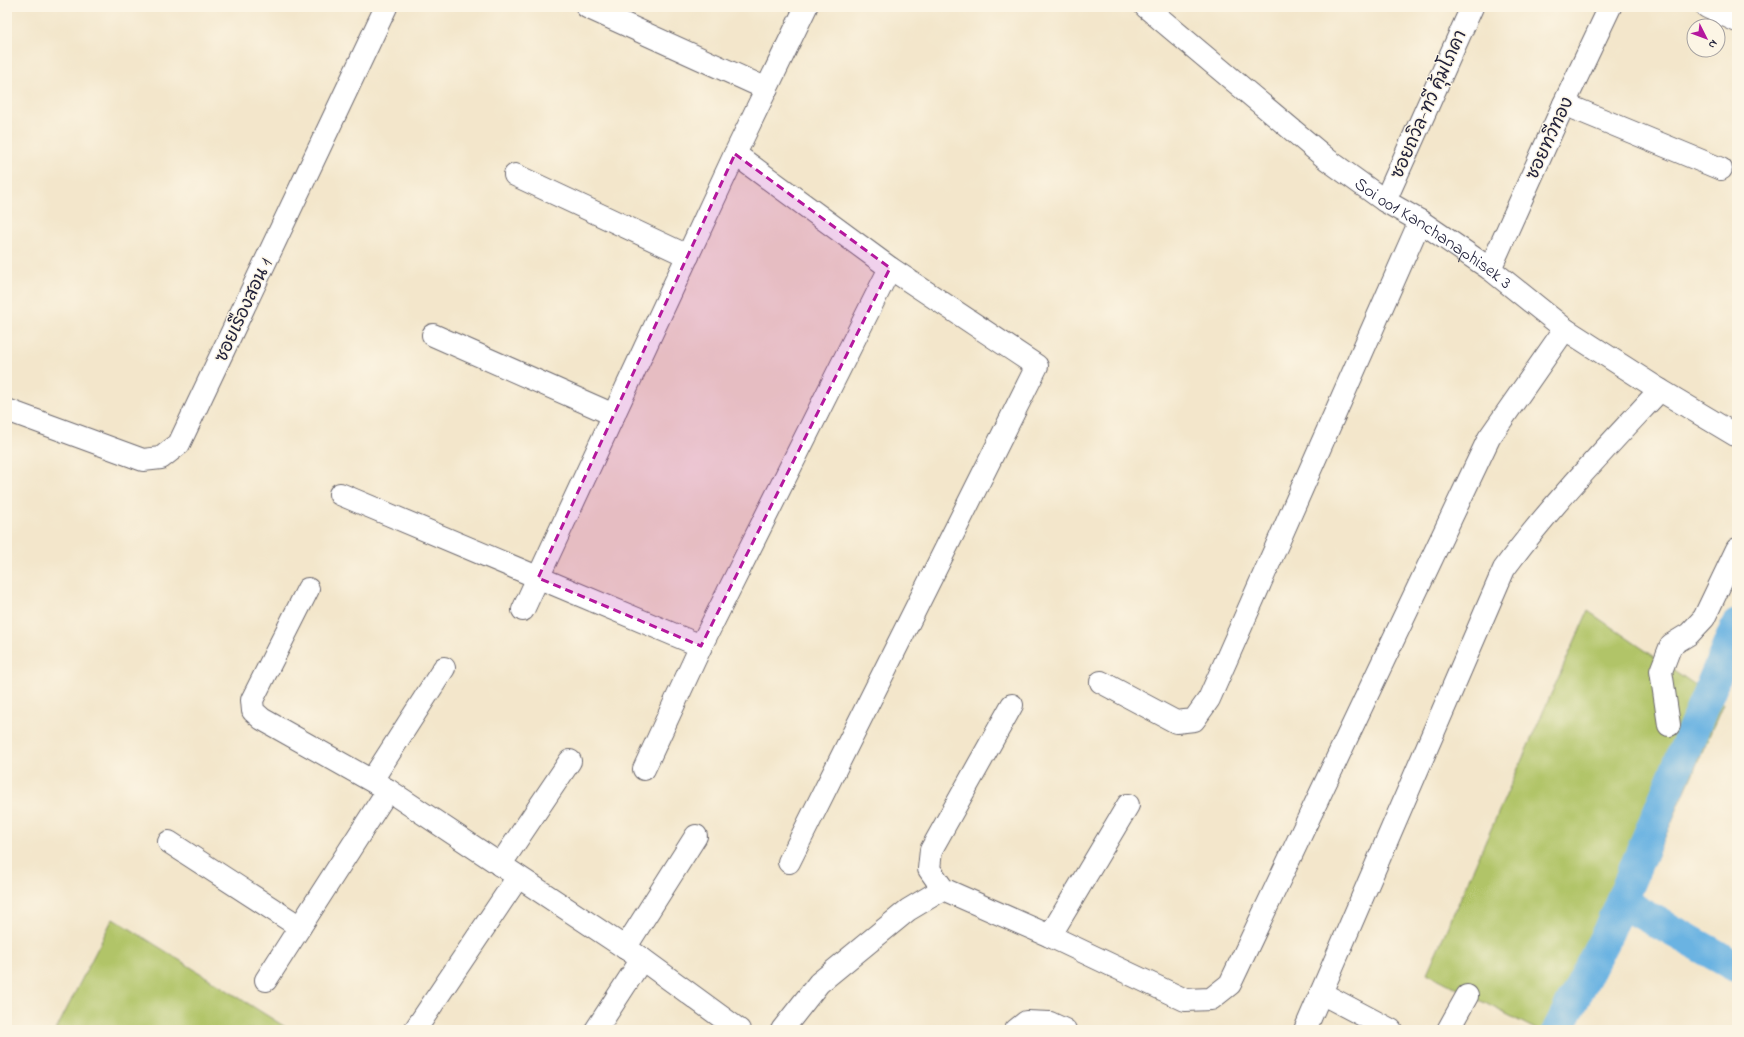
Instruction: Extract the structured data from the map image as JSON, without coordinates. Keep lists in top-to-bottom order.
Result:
{
  "streets": {
    "street": [
      "ซอยถวิล-ทวี คุ้มโภคา",
      "ซอยทวีทอง",
      "Soi 001 Kanchanaphisek 3",
      "ซอยเรืองสอน 1"
    ]
  },
  "crossings": [
    ["ซอยถวิล-ทวี คุ้มโภคา", "Soi 001 Kanchanaphisek 3"],
    ["ซอยทวีทอง", "Soi 001 Kanchanaphisek 3"]
  ],
  "north": "bottom right"
}
